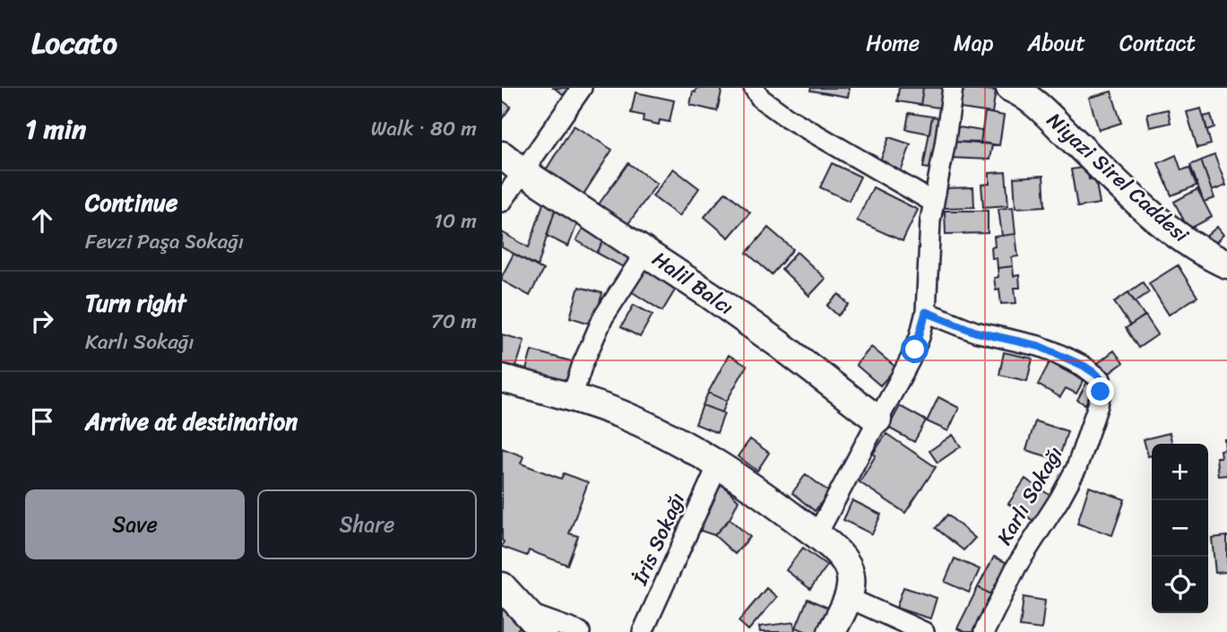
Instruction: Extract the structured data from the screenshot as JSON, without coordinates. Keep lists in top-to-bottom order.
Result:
{
  "streets": {
    "street": [
      "Niyazi Sirel Caddesi",
      "Halil Balcı",
      "Karlı Sokağı",
      "İris Sokağı"
    ]
  },
  "page": {
    "header": "Locato",
    "nav": [
      "Home",
      "Map",
      "About",
      "Contact"
    ],
    "heading": ["1 min", "Walk · 80 m"],
    "list": [
      ["Continue", "Fevzi Paşa Sokağı", "10 m"],
      ["Turn right", "Karlı Sokağı", "70 m"],
      "Arrive at destination"
    ],
    "map_buttons": ["+", "−"],
    "buttons": ["Save", "Share"]
  }
}
